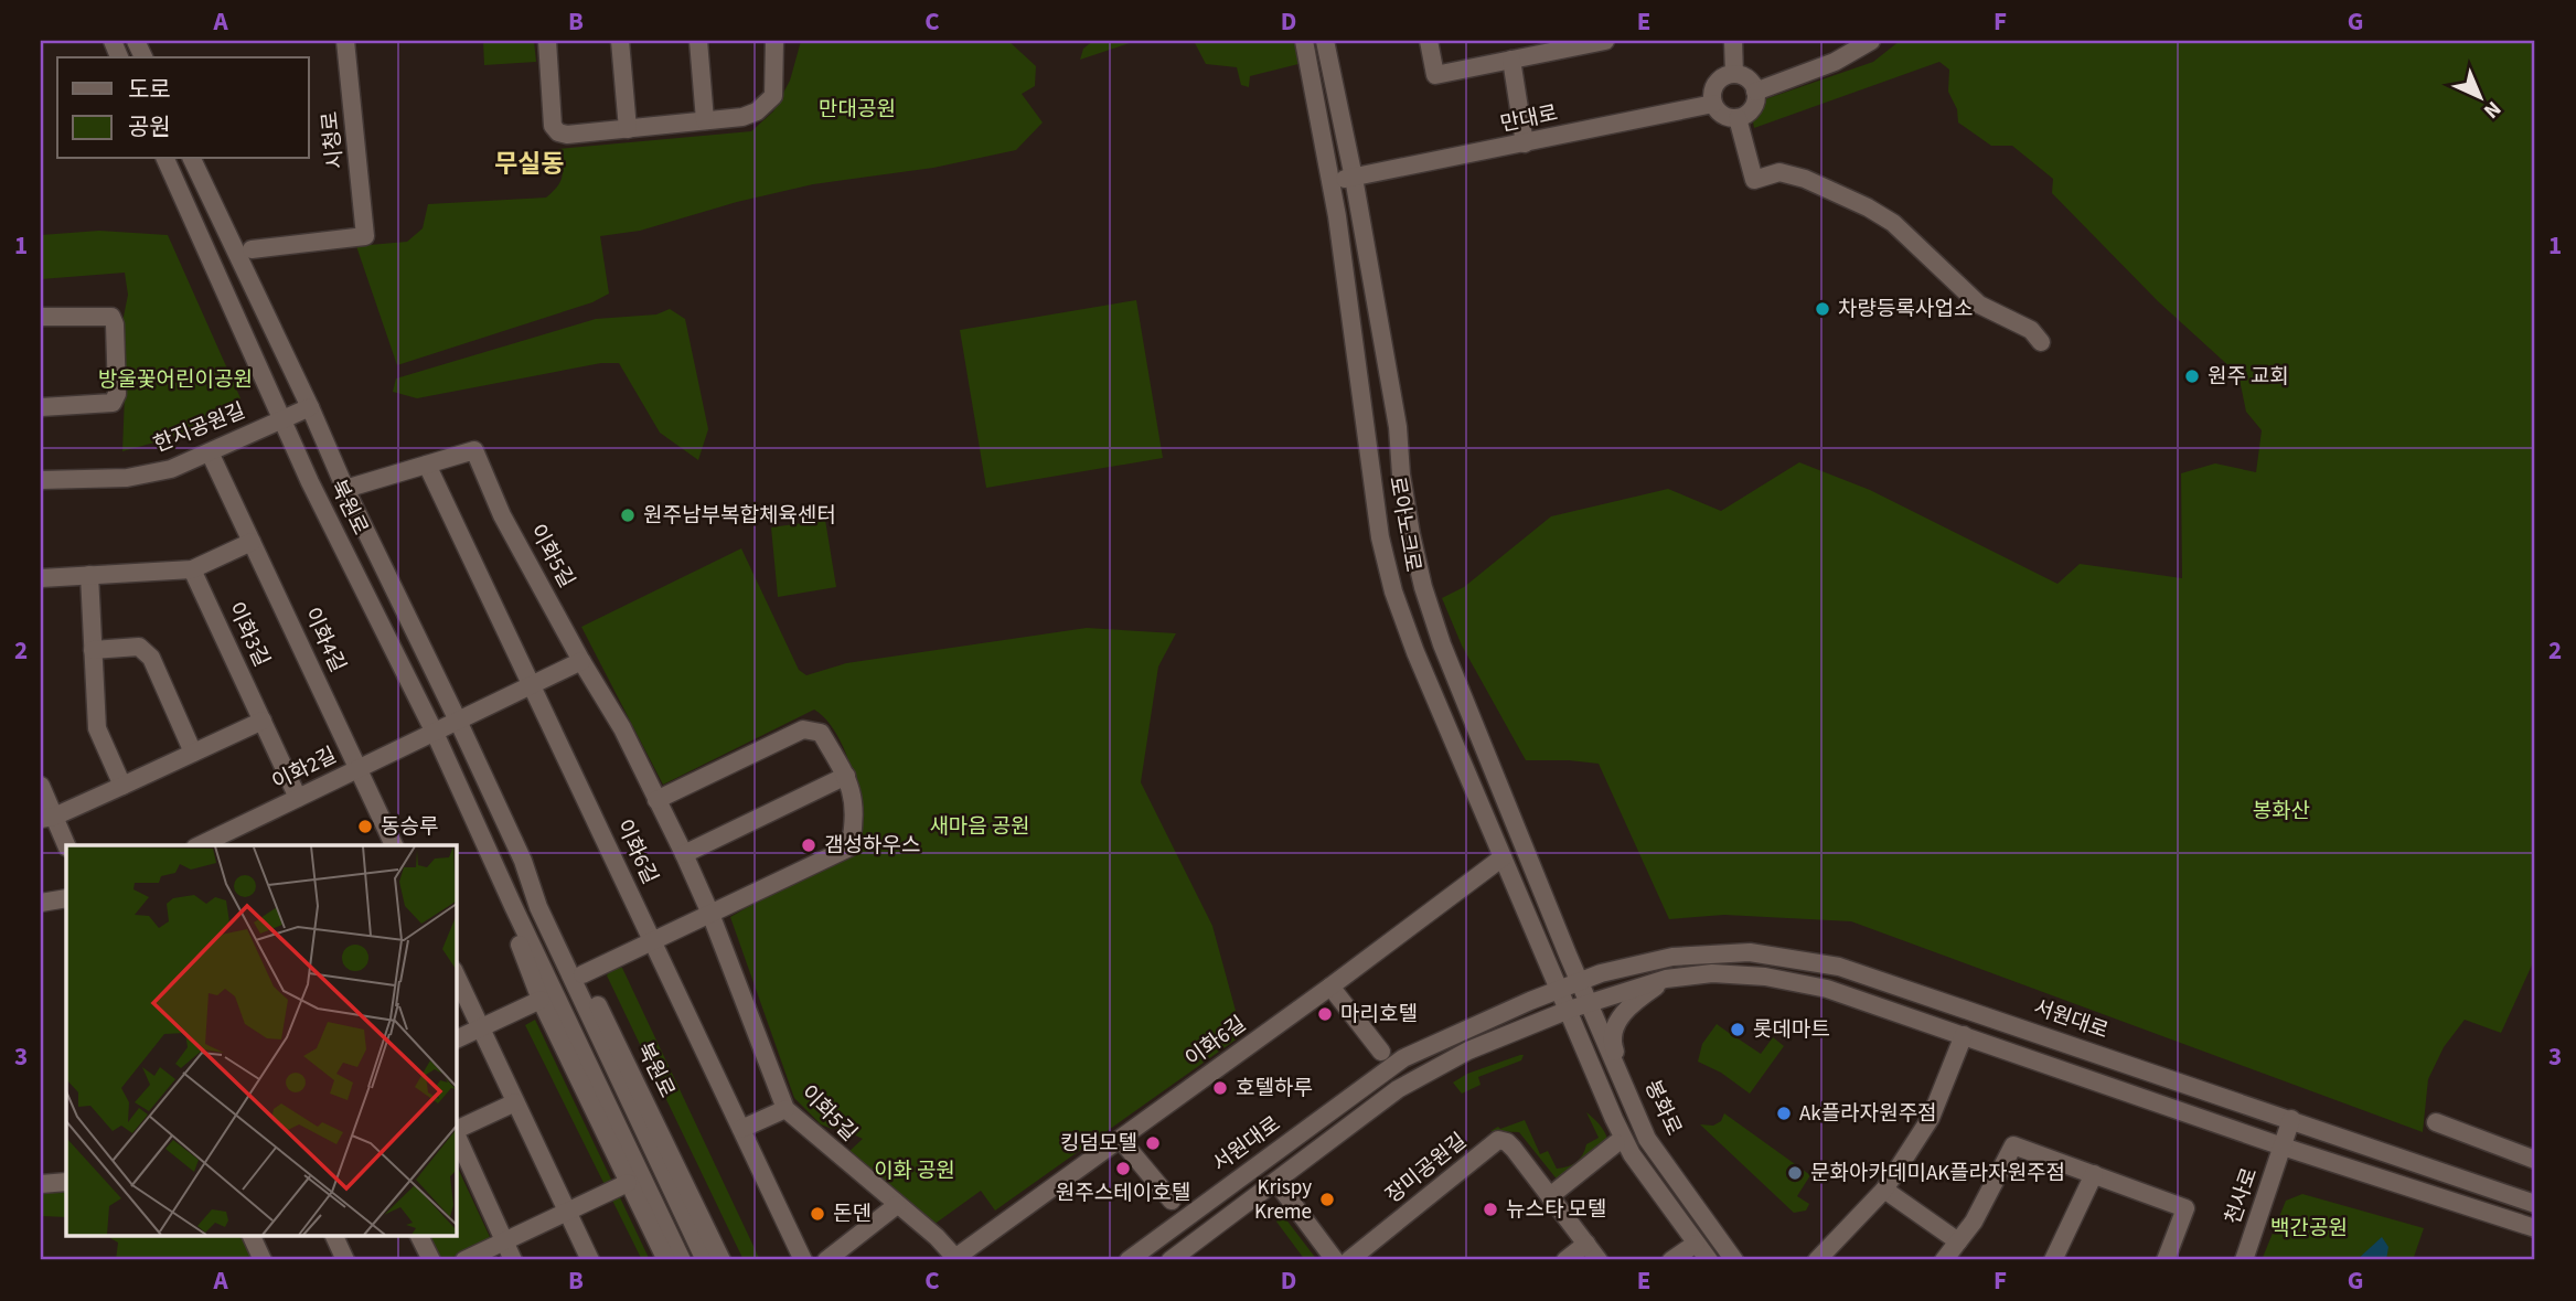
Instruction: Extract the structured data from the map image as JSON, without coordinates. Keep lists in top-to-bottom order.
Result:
{
  "streets": {
    "street": [
      "만대로",
      "시청로",
      "한지공원길",
      "북원로",
      "로아노크로",
      "이화5길",
      "이화3길",
      "이화4길",
      "이화2길",
      "이화6길",
      "서원대로",
      "봉화로",
      "장미공원길",
      "천사로"
    ]
  },
  "crossings": [
    ["만대로", "로아노크로"],
    ["한지공원길", "북원로"],
    ["한지공원길", "이화4길"],
    ["북원로", "이화5길"],
    ["북원로", "이화2길"],
    ["로아노크로", "이화6길"],
    ["로아노크로", "서원대로"],
    ["로아노크로", "봉화로"],
    ["이화5길", "이화2길"],
    ["이화5길", "이화6길"],
    ["이화3길", "이화2길"],
    ["이화4길", "이화2길"],
    ["이화2길", "이화6길"],
    ["서원대로", "봉화로"],
    ["서원대로", "천사로"]
  ],
  "districts": ["무실동"],
  "parks": [
    "만대공원",
    "방울꽃어린이공원",
    "봉화산",
    "새마음 공원",
    "이화 공원",
    "백간공원"
  ],
  "places": [
    "차량등록사업소",
    "원주 교회",
    "원주남부복합체육센터",
    "동승루",
    "갬성하우스",
    "마리호텔",
    "롯데마트",
    "호텔하루",
    "Ak플라자원주점",
    "킹덤모텔",
    "원주스테이호텔",
    "문화아카데미AK플라자원주점",
    "Krispy Kreme",
    "뉴스타 모텔",
    "돈덴"
  ],
  "legend": ["도로", "공원"],
  "north": "bottom right",
  "grid": {
    "columns": [
      "A",
      "B",
      "C",
      "D",
      "E",
      "F",
      "G"
    ],
    "rows": ["1", "2", "3"]
  }
}
